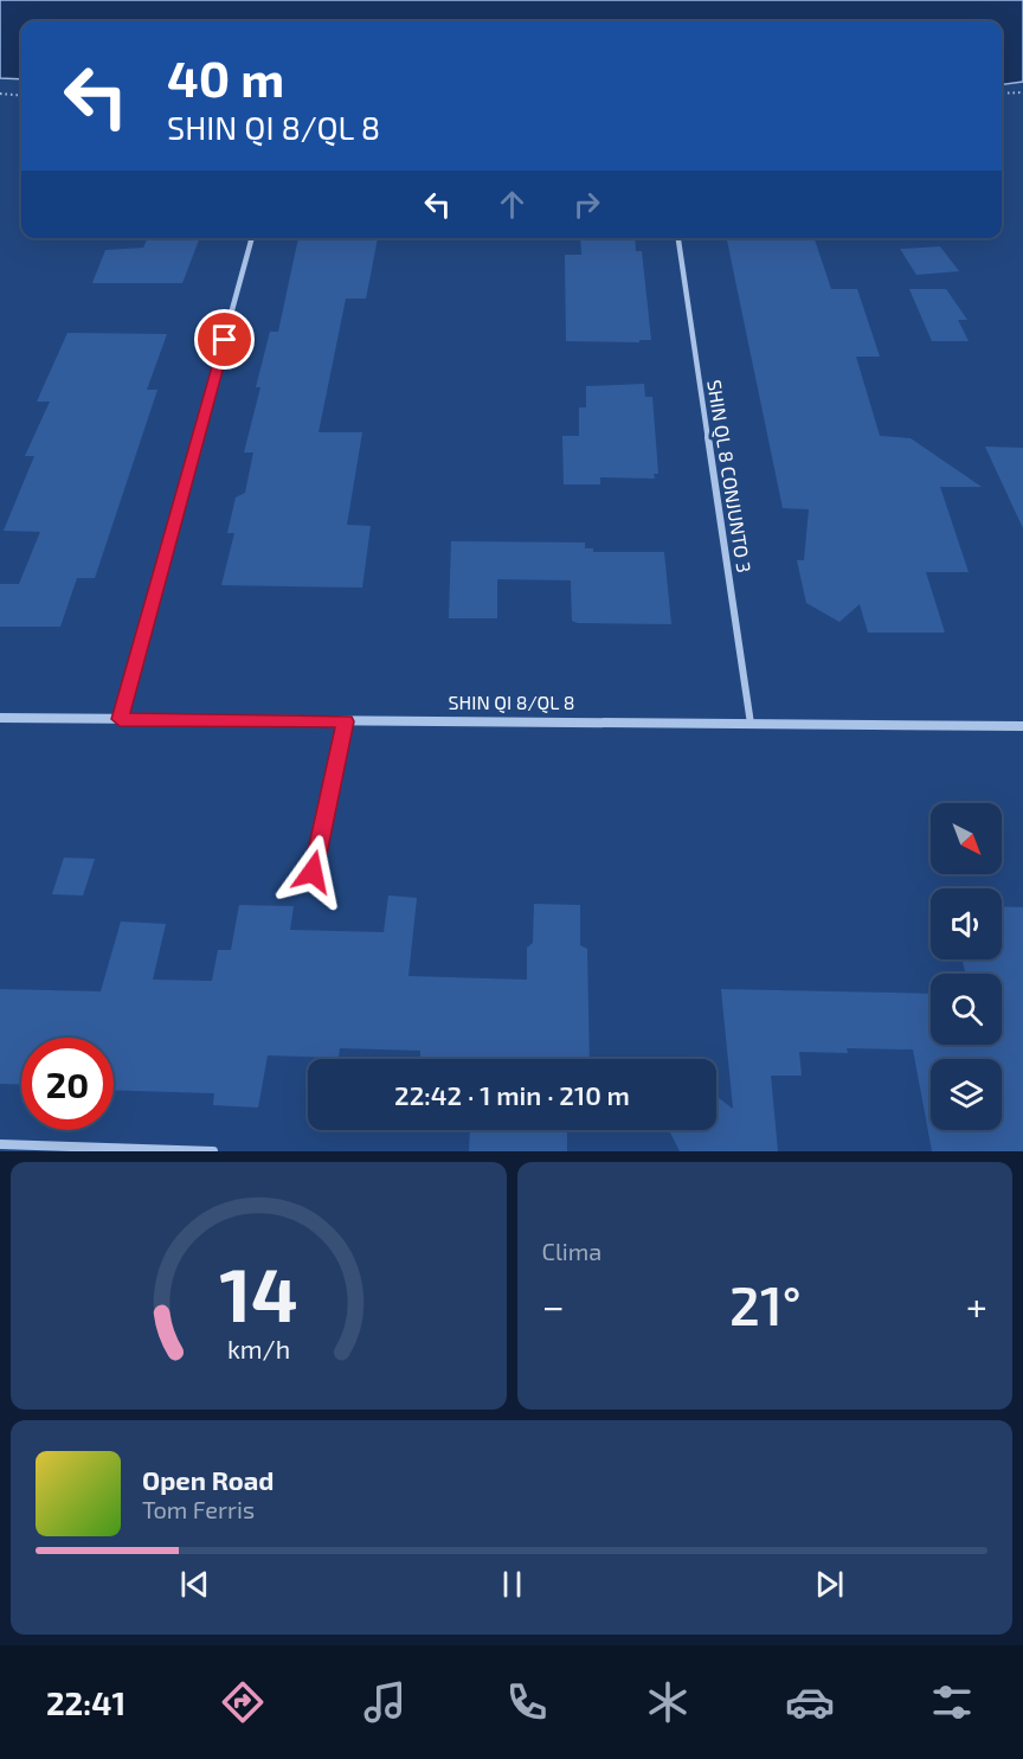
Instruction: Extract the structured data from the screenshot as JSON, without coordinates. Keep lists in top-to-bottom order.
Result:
{
  "streets": {
    "street": ["SHIN QL 8 CONJUNTO 3", "SHIN QI 8/QL 8"]
  },
  "crossings": [
    ["SHIN QL 8 CONJUNTO 3", "SHIN QI 8/QL 8"]
  ],
  "north": "bottom right",
  "page": {
    "turn": ["40 m", "SHIN QI 8/QL 8"],
    "limit": "20",
    "trip": "22:42 · 1 min · 210 m",
    "tile": "Clima",
    "heat": ["−", "21°", "+"],
    "song": ["Open Road", "Tom Ferris"],
    "tabs": "22:41",
    "gauge": ["14", "km/h"]
  }
}
